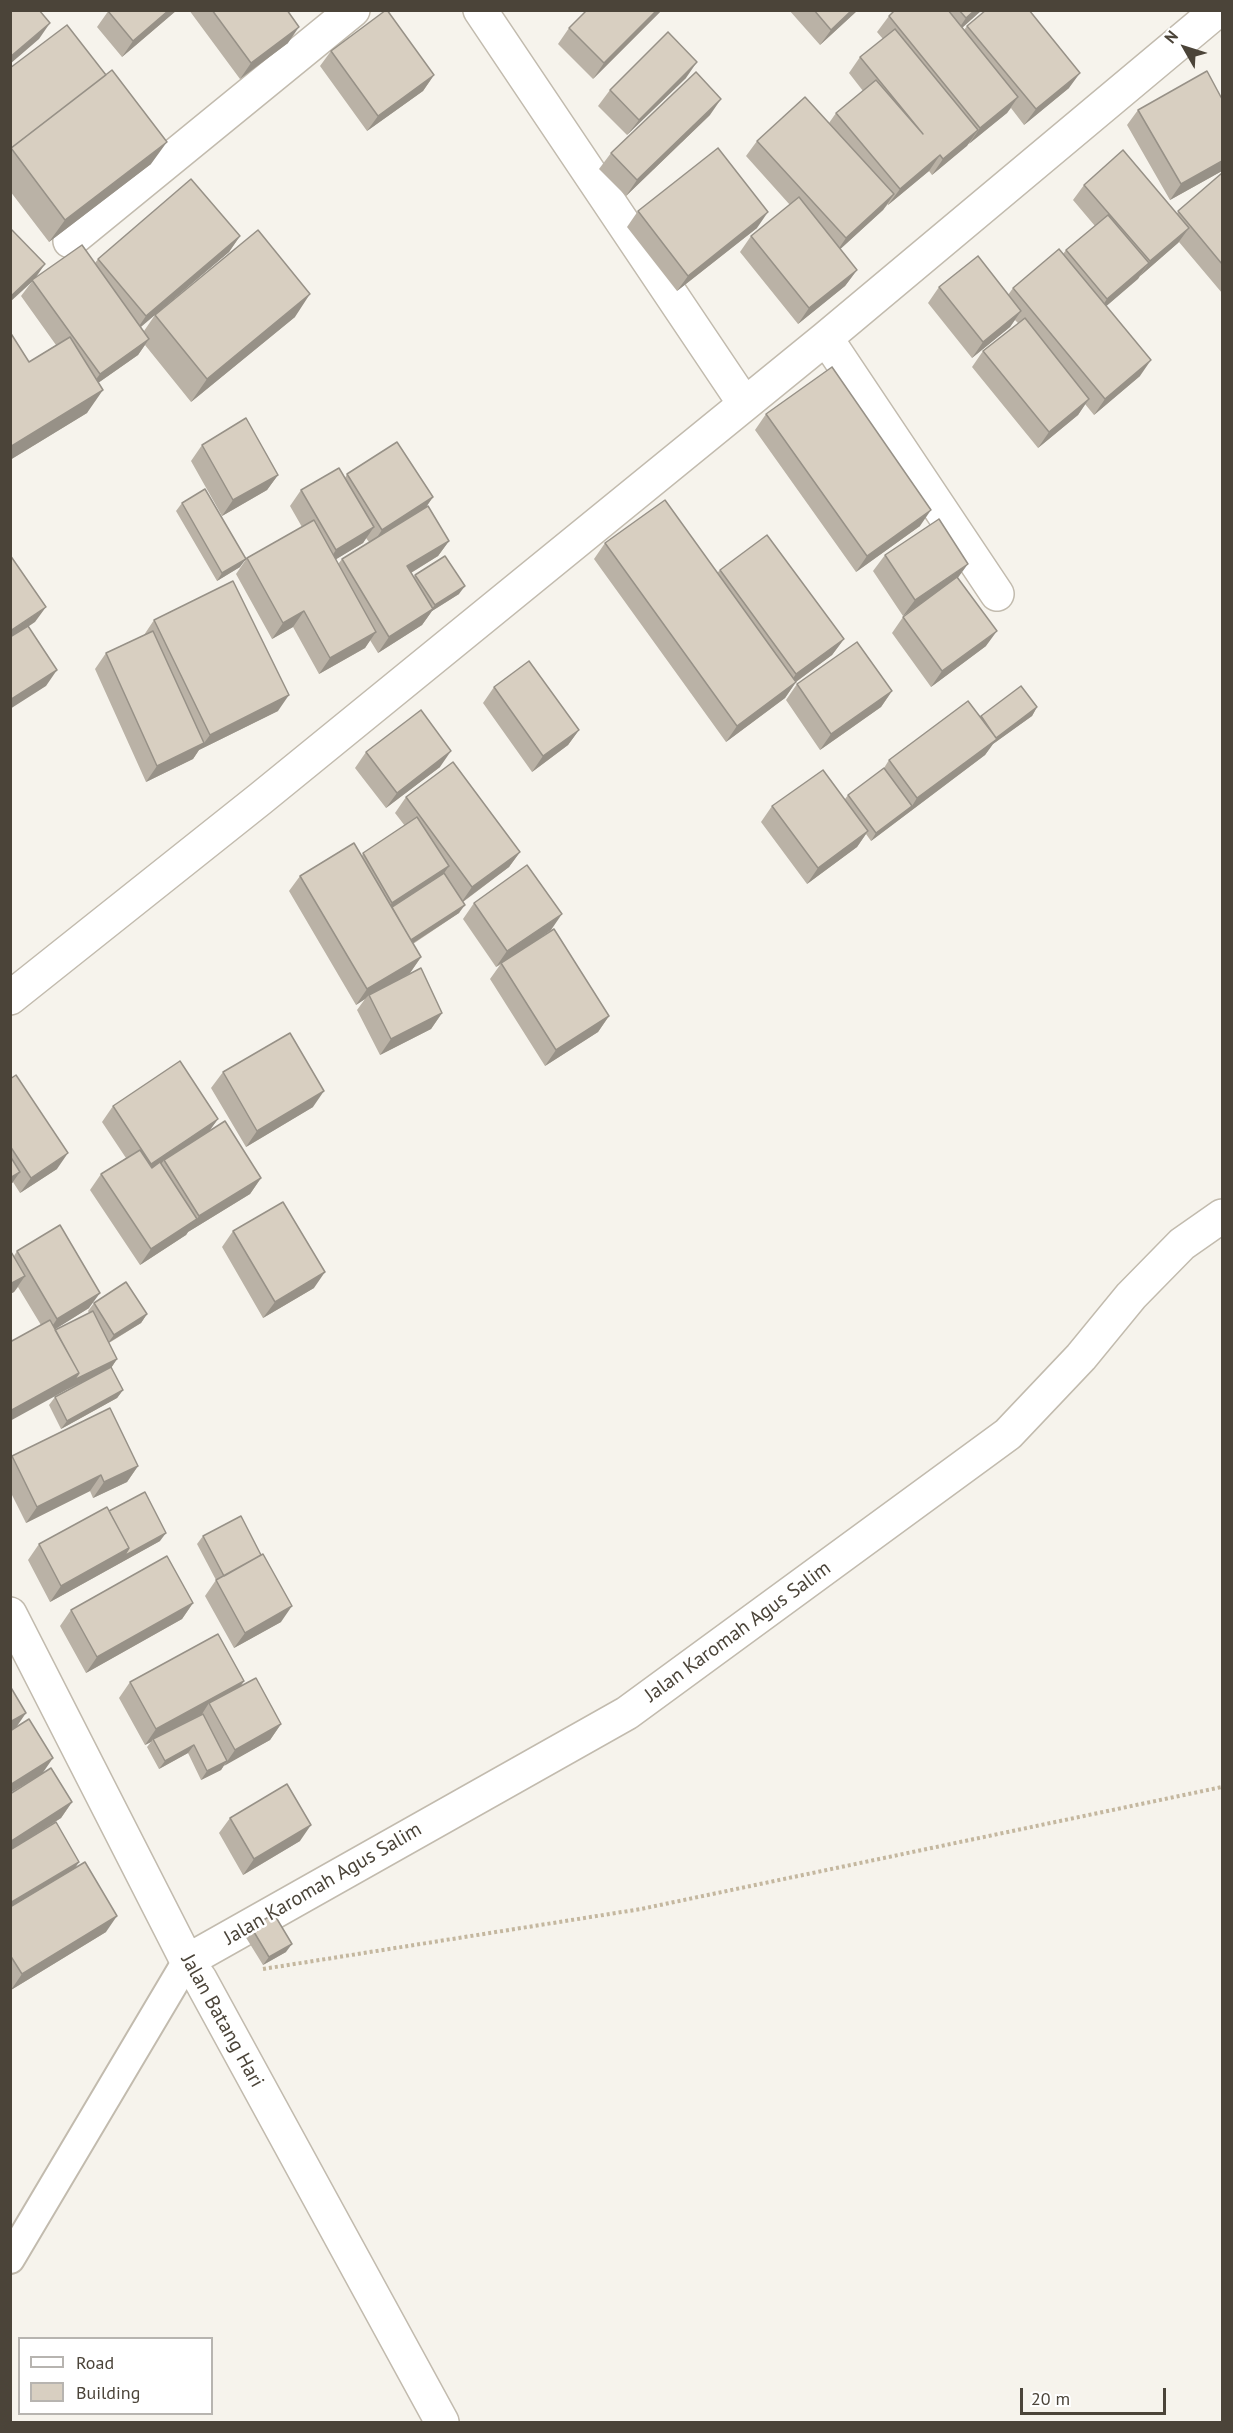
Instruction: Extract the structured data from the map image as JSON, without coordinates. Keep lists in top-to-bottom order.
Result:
{
  "streets": {
    "street": ["Jalan Karomah Agus Salim", "Jalan Batang Hari"]
  },
  "crossings": [
    ["Jalan Karomah Agus Salim", "Jalan Batang Hari"]
  ],
  "legend": ["Road", "Building"],
  "scale_bar": "20 m",
  "north": "top left"
}
